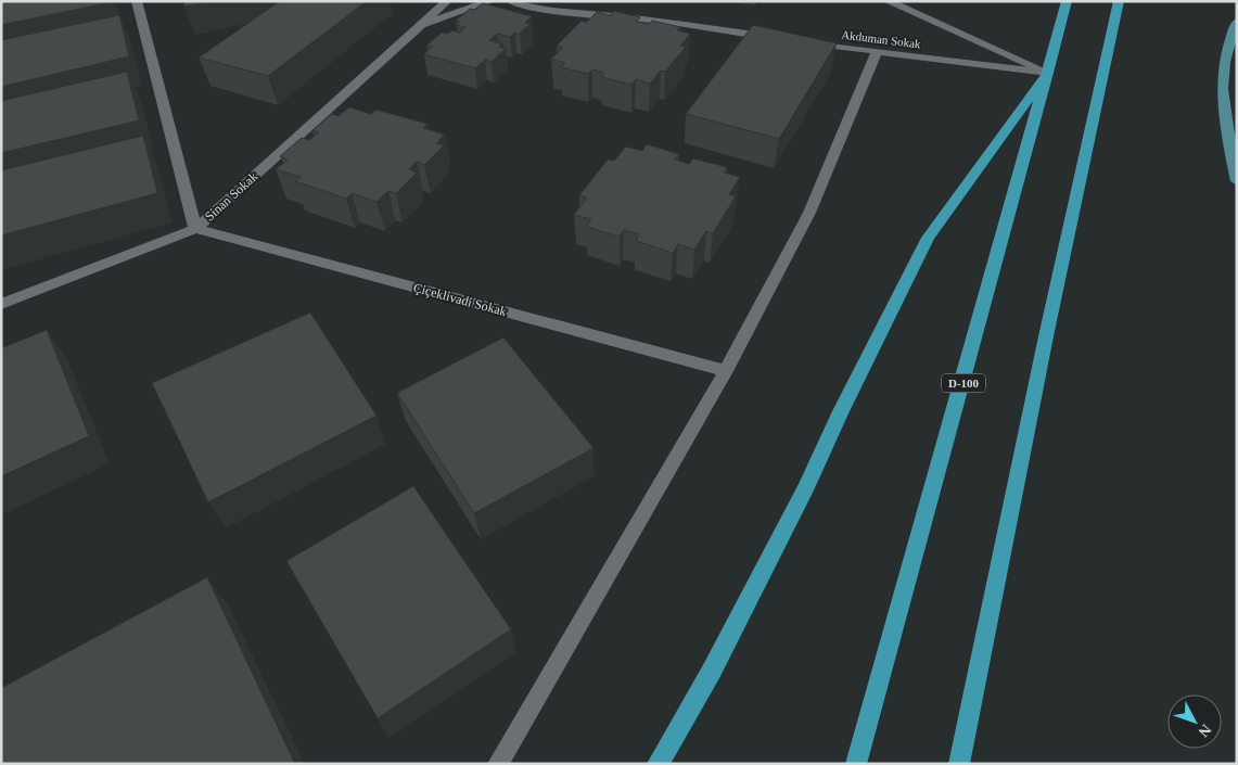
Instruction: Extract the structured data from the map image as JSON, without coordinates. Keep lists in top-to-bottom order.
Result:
{
  "streets": {
    "highway": ["D-100"],
    "street": ["Akduman Sokak", "Sinan Sokak", "Çiçeklivadi Sokak"]
  },
  "crossings": [
    ["Akduman Sokak", "D-100"],
    ["Sinan Sokak", "Çiçeklivadi Sokak"]
  ],
  "north": "bottom right"
}
